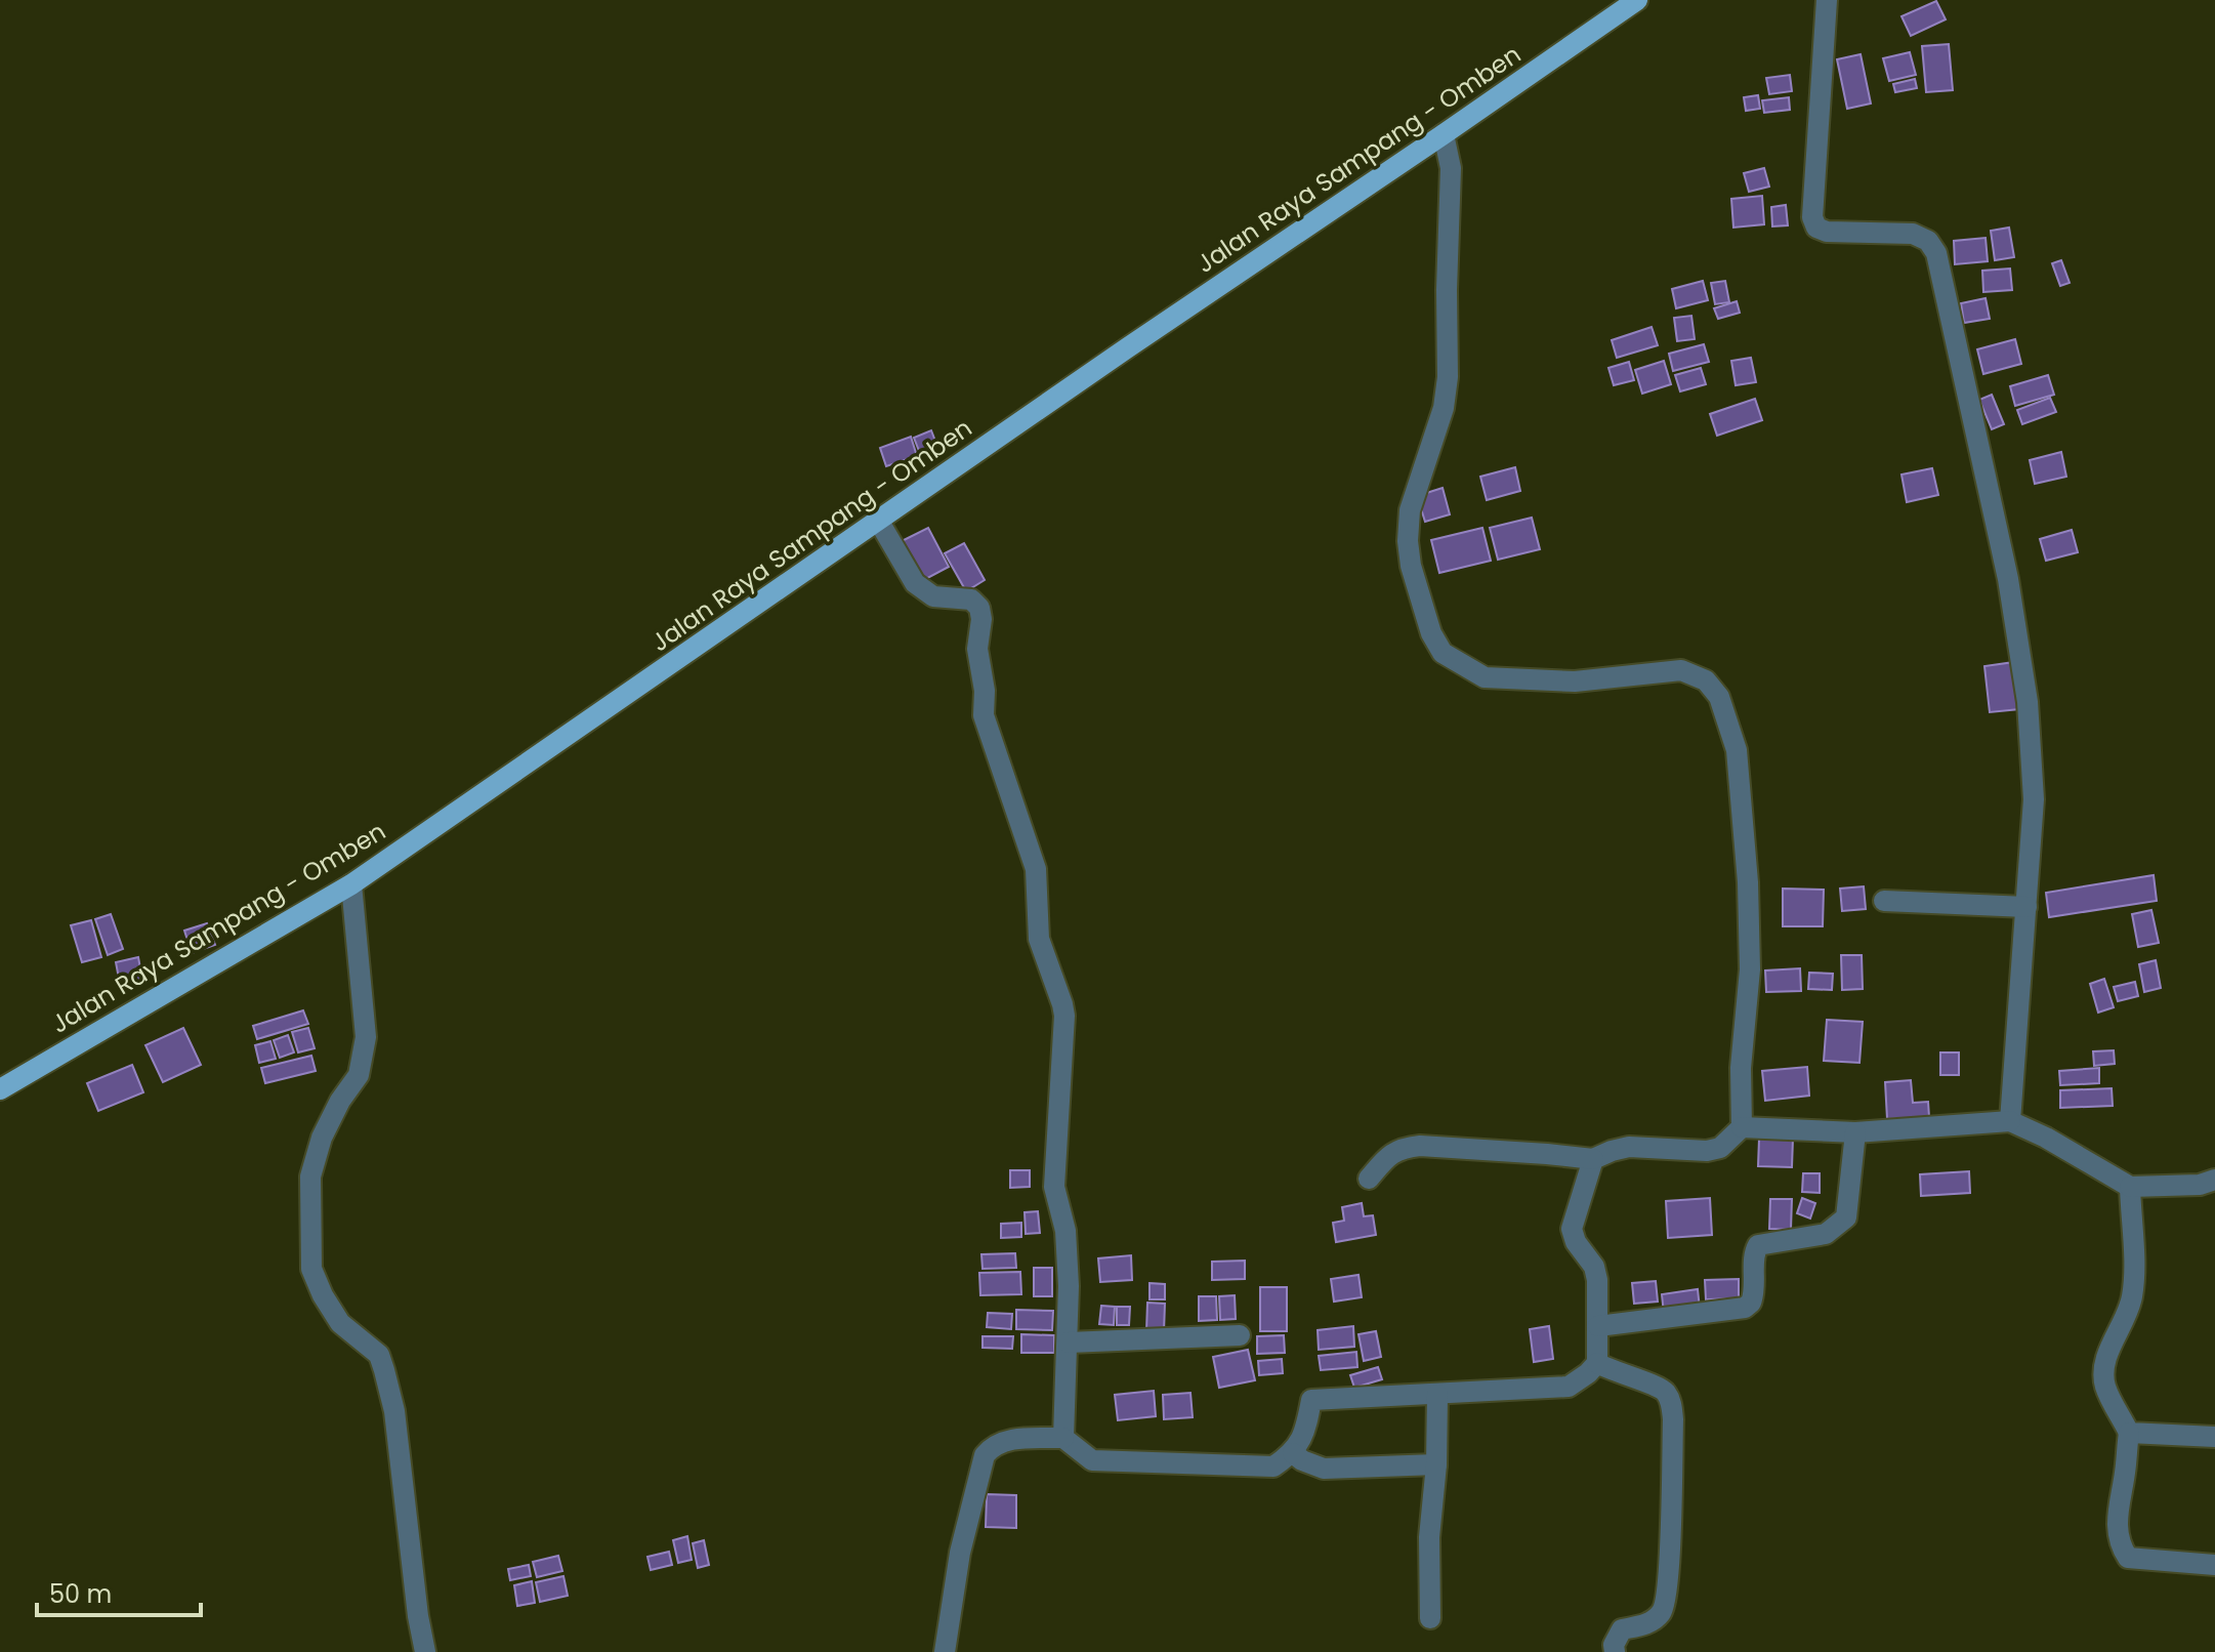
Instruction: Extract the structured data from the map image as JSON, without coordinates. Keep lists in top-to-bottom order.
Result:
{
  "streets": {
    "main road": ["Jalan Raya Sampang - Omben"]
  },
  "scale_bar": "50 m"
}
